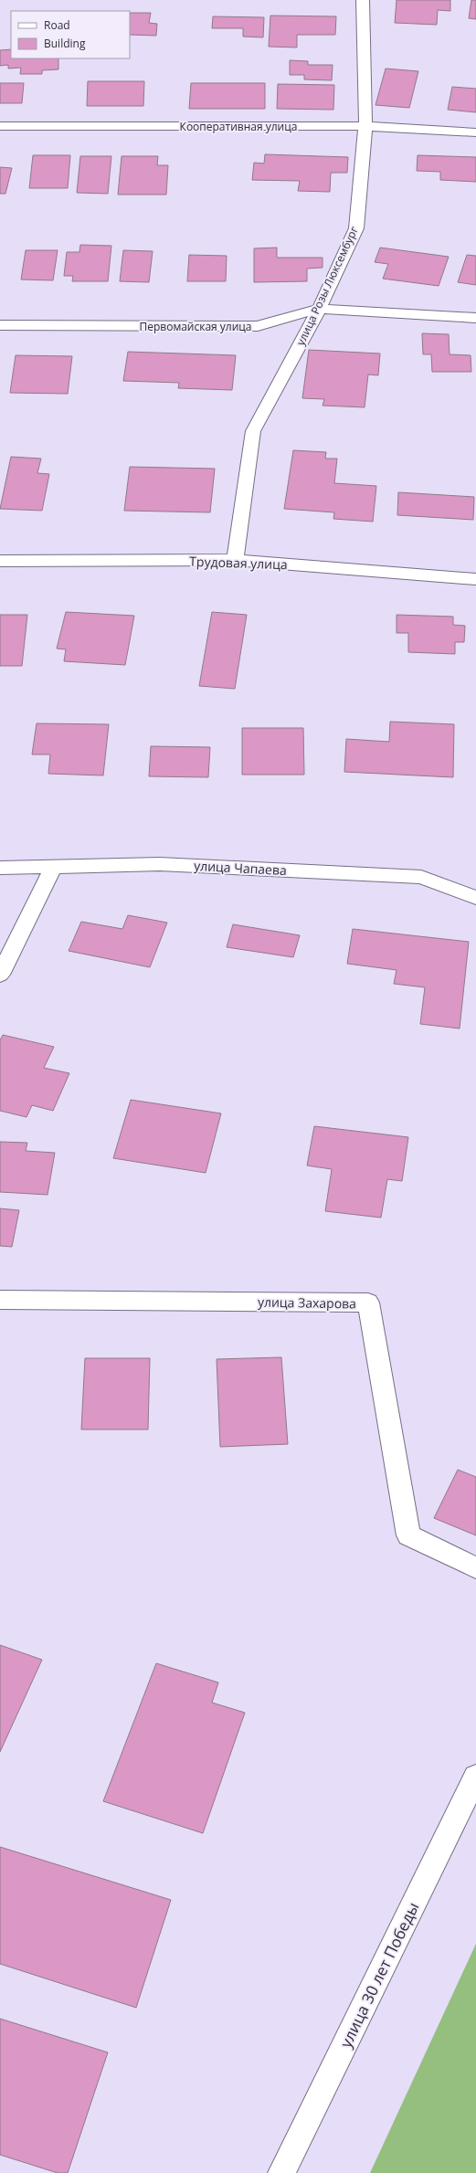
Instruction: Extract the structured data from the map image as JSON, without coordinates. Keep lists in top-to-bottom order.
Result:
{
  "streets": {
    "street": [
      "Кооперативная улица",
      "улица Розы Люксембург",
      "Первомайская улица",
      "Трудовая улица",
      "улица Чапаева",
      "улица Захарова",
      "улица 30 лет Победы"
    ]
  },
  "crossings": [
    ["Кооперативная улица", "улица Розы Люксембург"],
    ["улица Розы Люксембург", "Первомайская улица"],
    ["улица Розы Люксембург", "Трудовая улица"]
  ],
  "legend": ["Road", "Building"]
}
